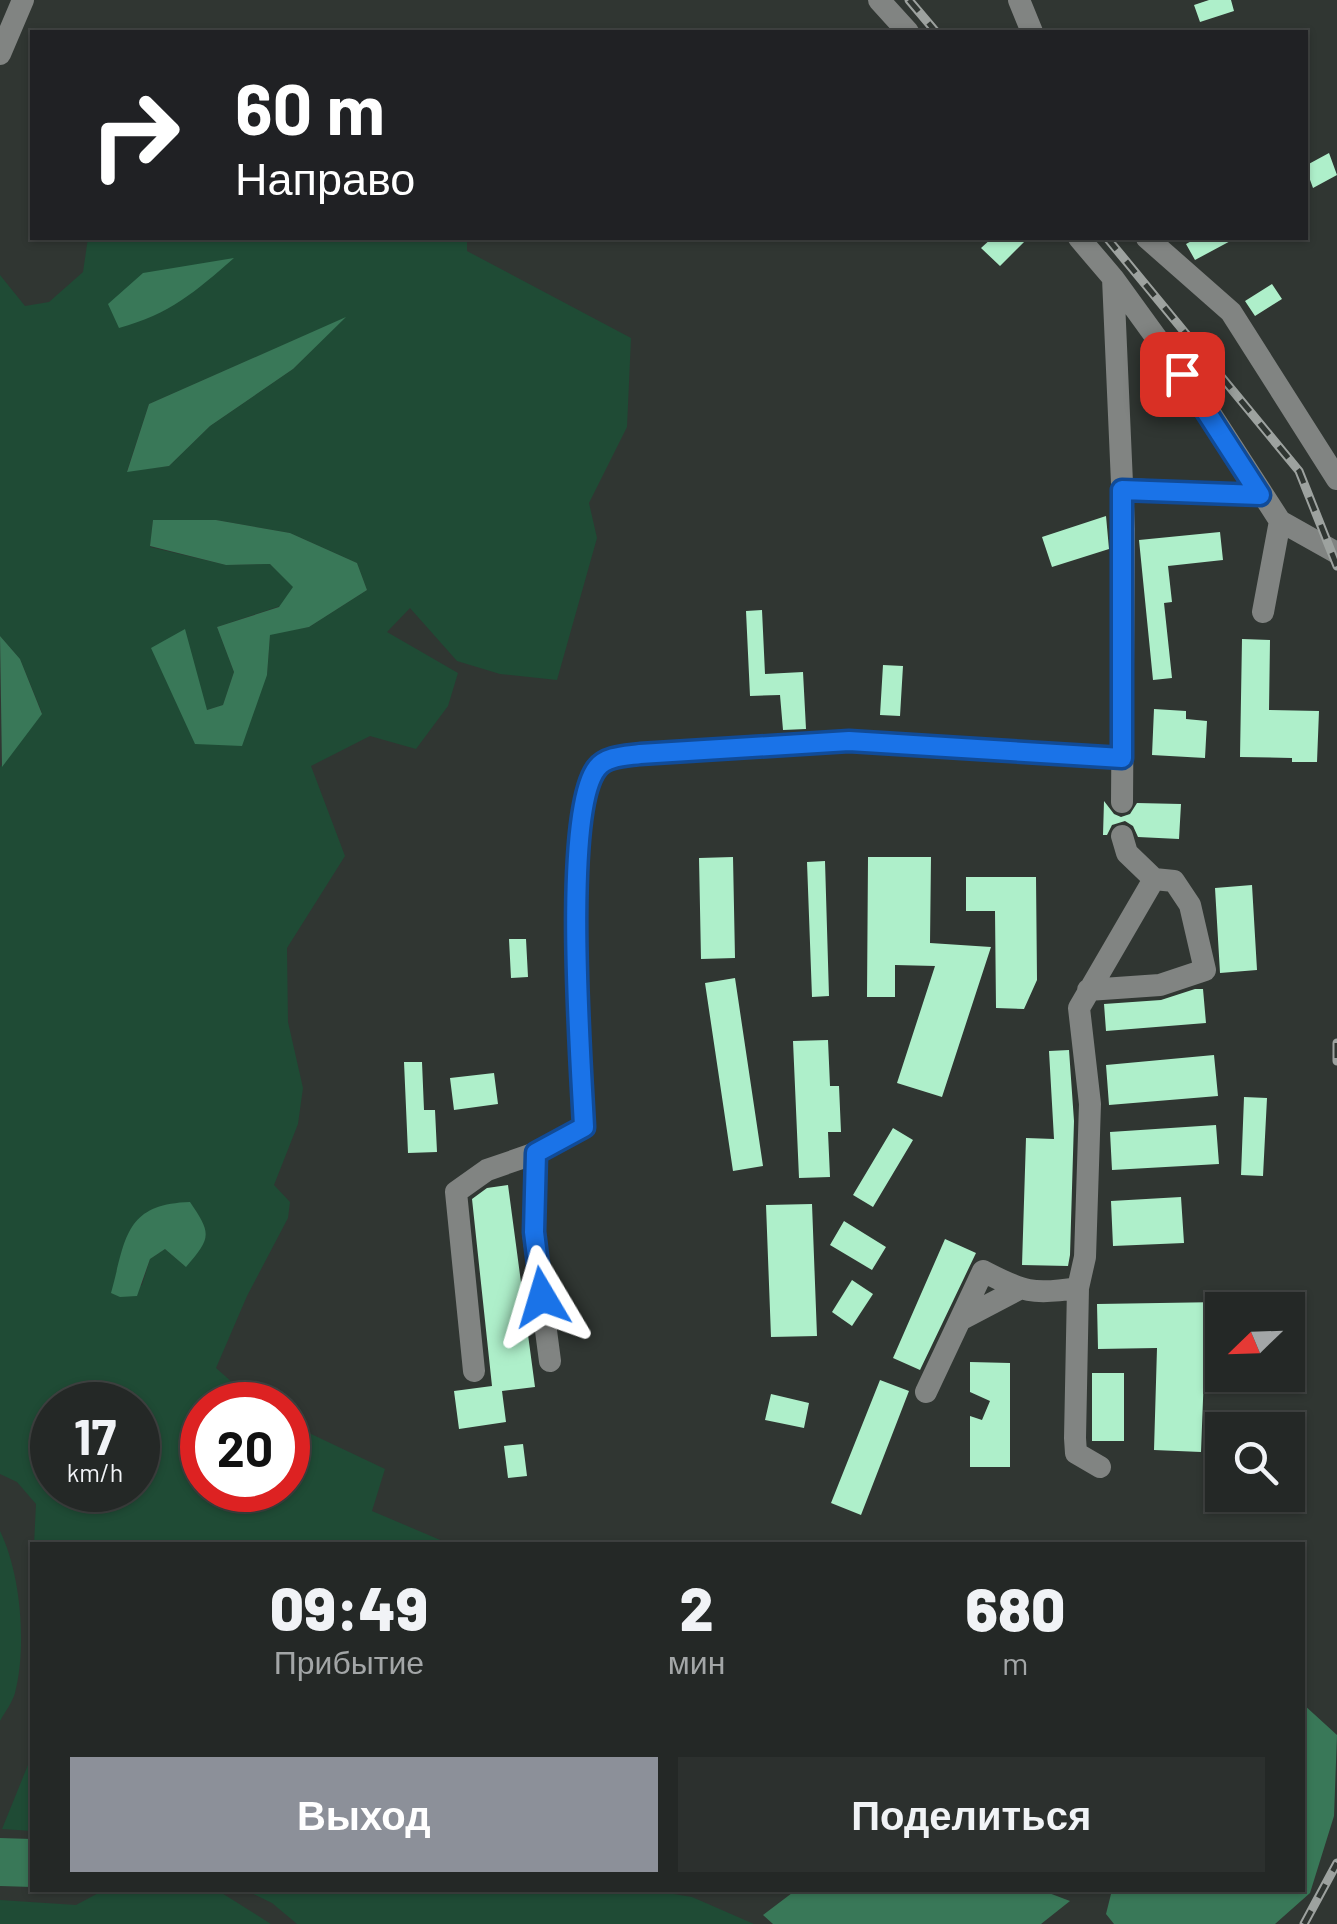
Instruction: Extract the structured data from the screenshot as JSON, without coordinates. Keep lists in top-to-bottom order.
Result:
{
  "north": "bottom left",
  "page": {
    "turn": ["60 m", "Направо"],
    "speed": "17 km/h",
    "limit": "20",
    "eta": [
      "09:49",
      "Прибытие",
      "2",
      "мин",
      "680",
      "m"
    ],
    "buttons": ["Выход", "Поделиться"]
  }
}
